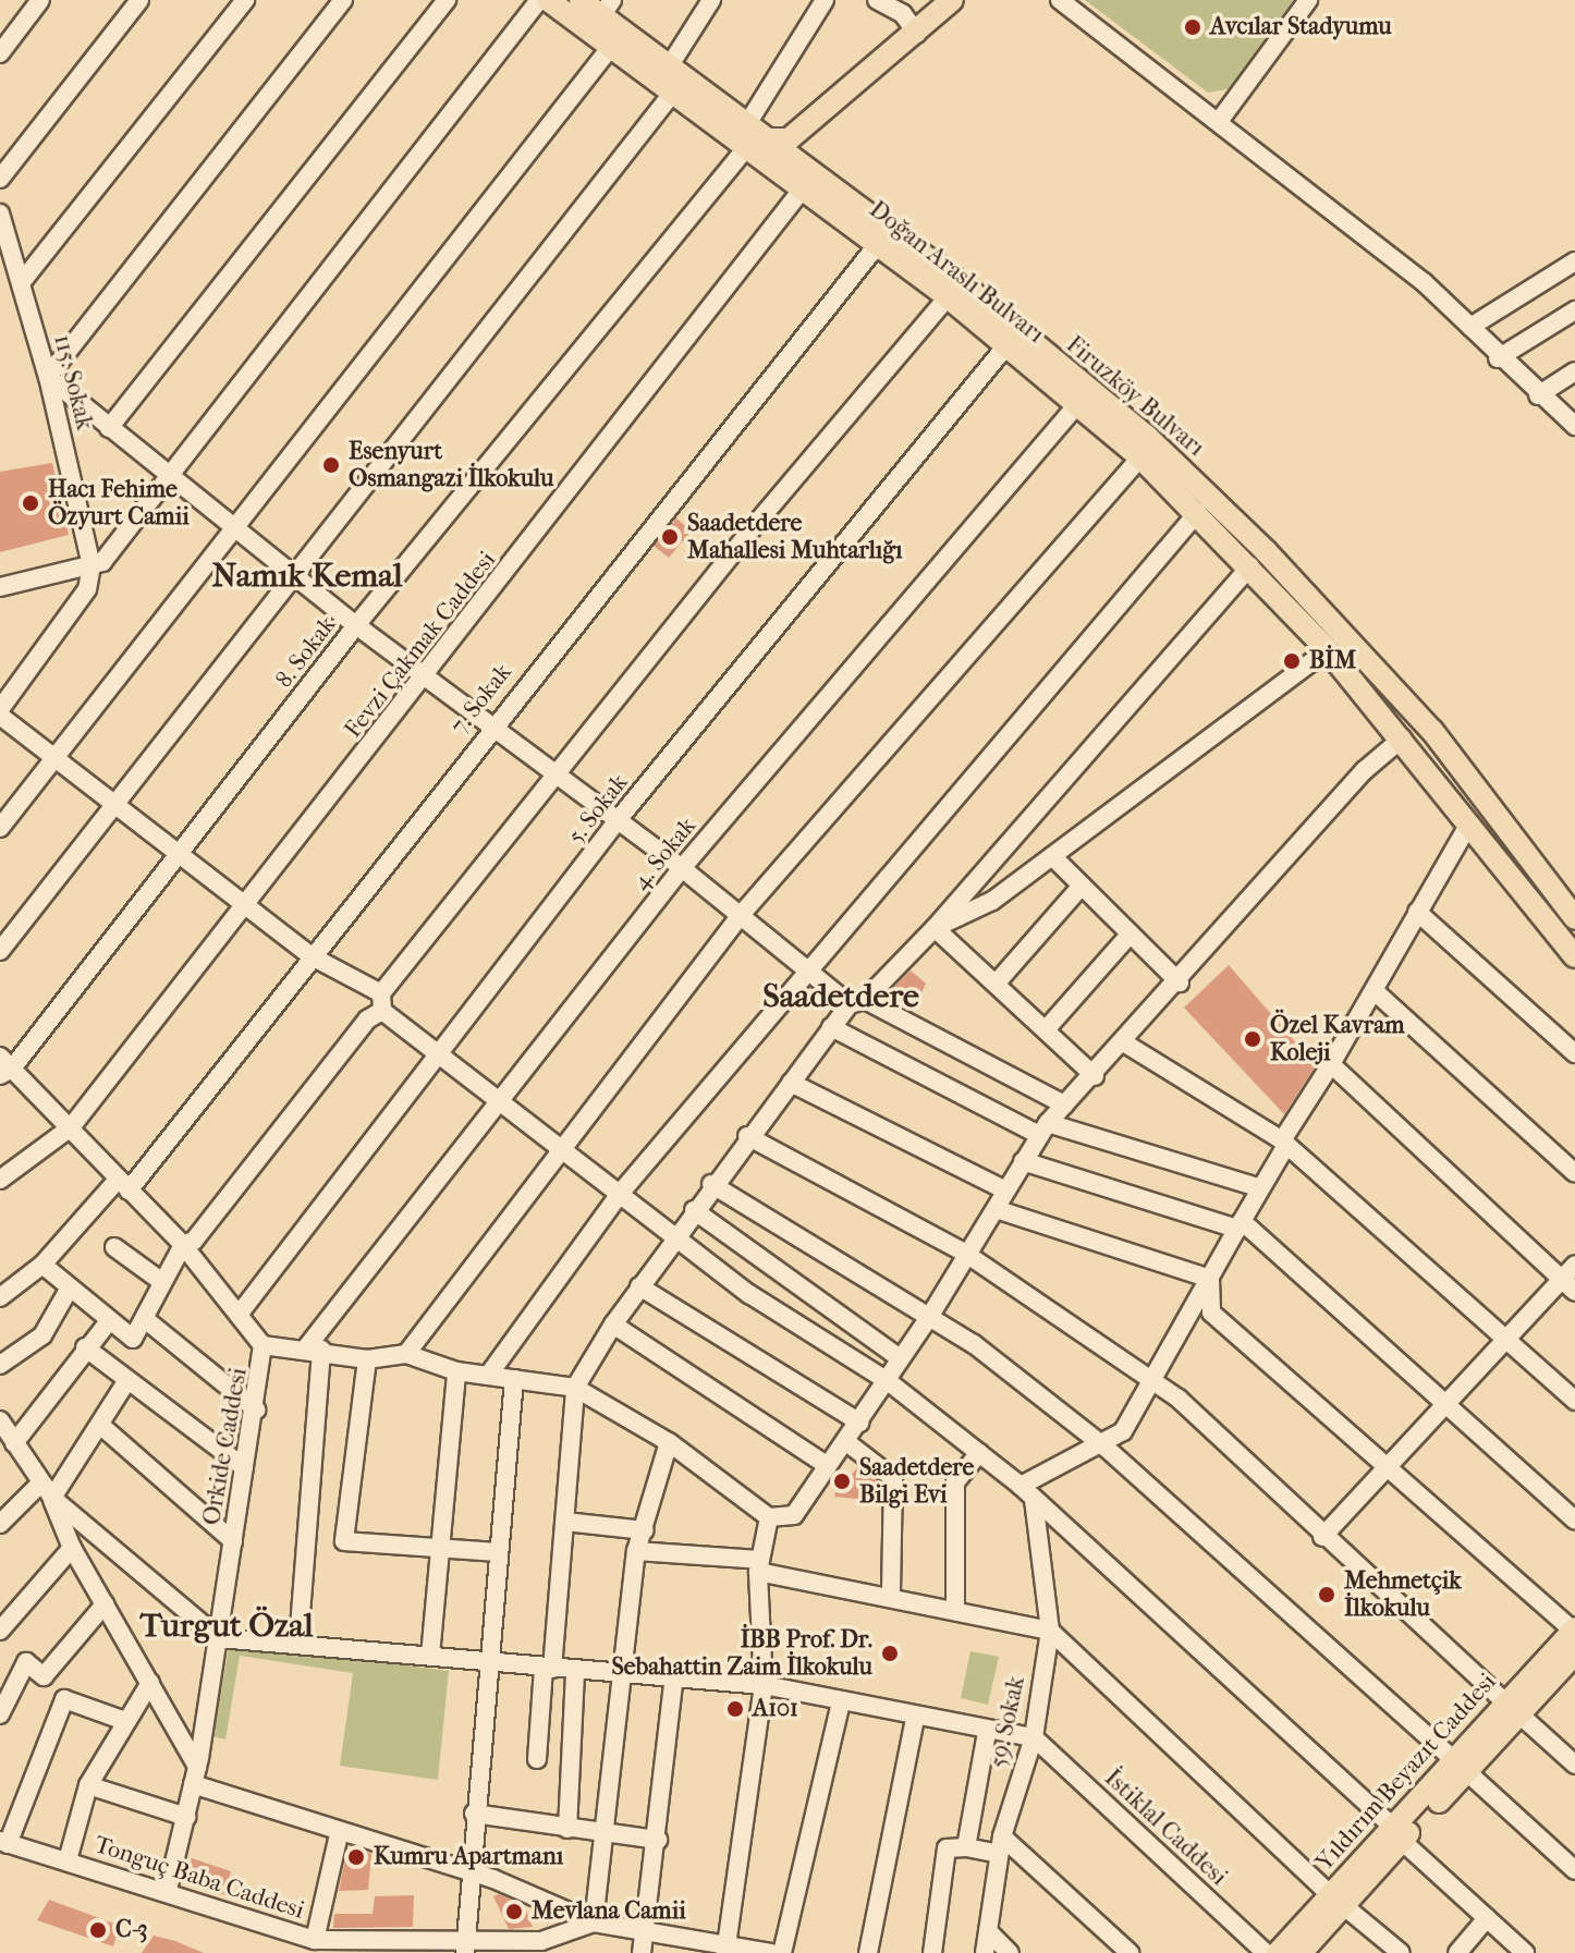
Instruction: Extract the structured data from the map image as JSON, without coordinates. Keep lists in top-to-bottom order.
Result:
{
  "streets": {
    "main road": ["Doğan Araslı Bulvarı", "Firuzköy Bulvarı", "Yıldırım Beyazıt Caddesi"],
    "street": [
      "115. Sokak",
      "Fevzi Çakmak Caddesi",
      "8. Sokak",
      "7. Sokak",
      "5. Sokak",
      "4. Sokak",
      "Orkide Caddesi",
      "59. Sokak",
      "İstiklal Caddesi",
      "Tonguç Baba Caddesi"
    ]
  },
  "crossings": [
    ["Doğan Araslı Bulvarı", "Firuzköy Bulvarı"],
    ["Doğan Araslı Bulvarı", "Fevzi Çakmak Caddesi"],
    ["Doğan Araslı Bulvarı", "8. Sokak"],
    ["Doğan Araslı Bulvarı", "7. Sokak"],
    ["Doğan Araslı Bulvarı", "5. Sokak"],
    ["Doğan Araslı Bulvarı", "4. Sokak"],
    ["Firuzköy Bulvarı", "Fevzi Çakmak Caddesi"],
    ["Fevzi Çakmak Caddesi", "Orkide Caddesi"],
    ["8. Sokak", "Orkide Caddesi"],
    ["7. Sokak", "Orkide Caddesi"],
    ["5. Sokak", "Orkide Caddesi"],
    ["Orkide Caddesi", "Tonguç Baba Caddesi"],
    ["59. Sokak", "İstiklal Caddesi"]
  ],
  "districts": ["Namık Kemal", "Saadetdere", "Turgut Özal"],
  "places": [
    "Avcılar Stadyumu",
    "Esenyurt Osmangazi İlkokulu",
    "Hacı Fehime Özyurt Camii",
    "Saadetdere Mahallesi Muhtarlığı",
    "BİM",
    "Özel Kavram Koleji",
    "Saadetdere Bilgi Evi",
    "Mehmetçik İlkokulu",
    "İBB Prof. Dr. Sebahattin Zaim İlkokulu",
    "A101",
    "Kumru Apartmanı",
    "Mevlana Camii",
    "C-3"
  ]
}
